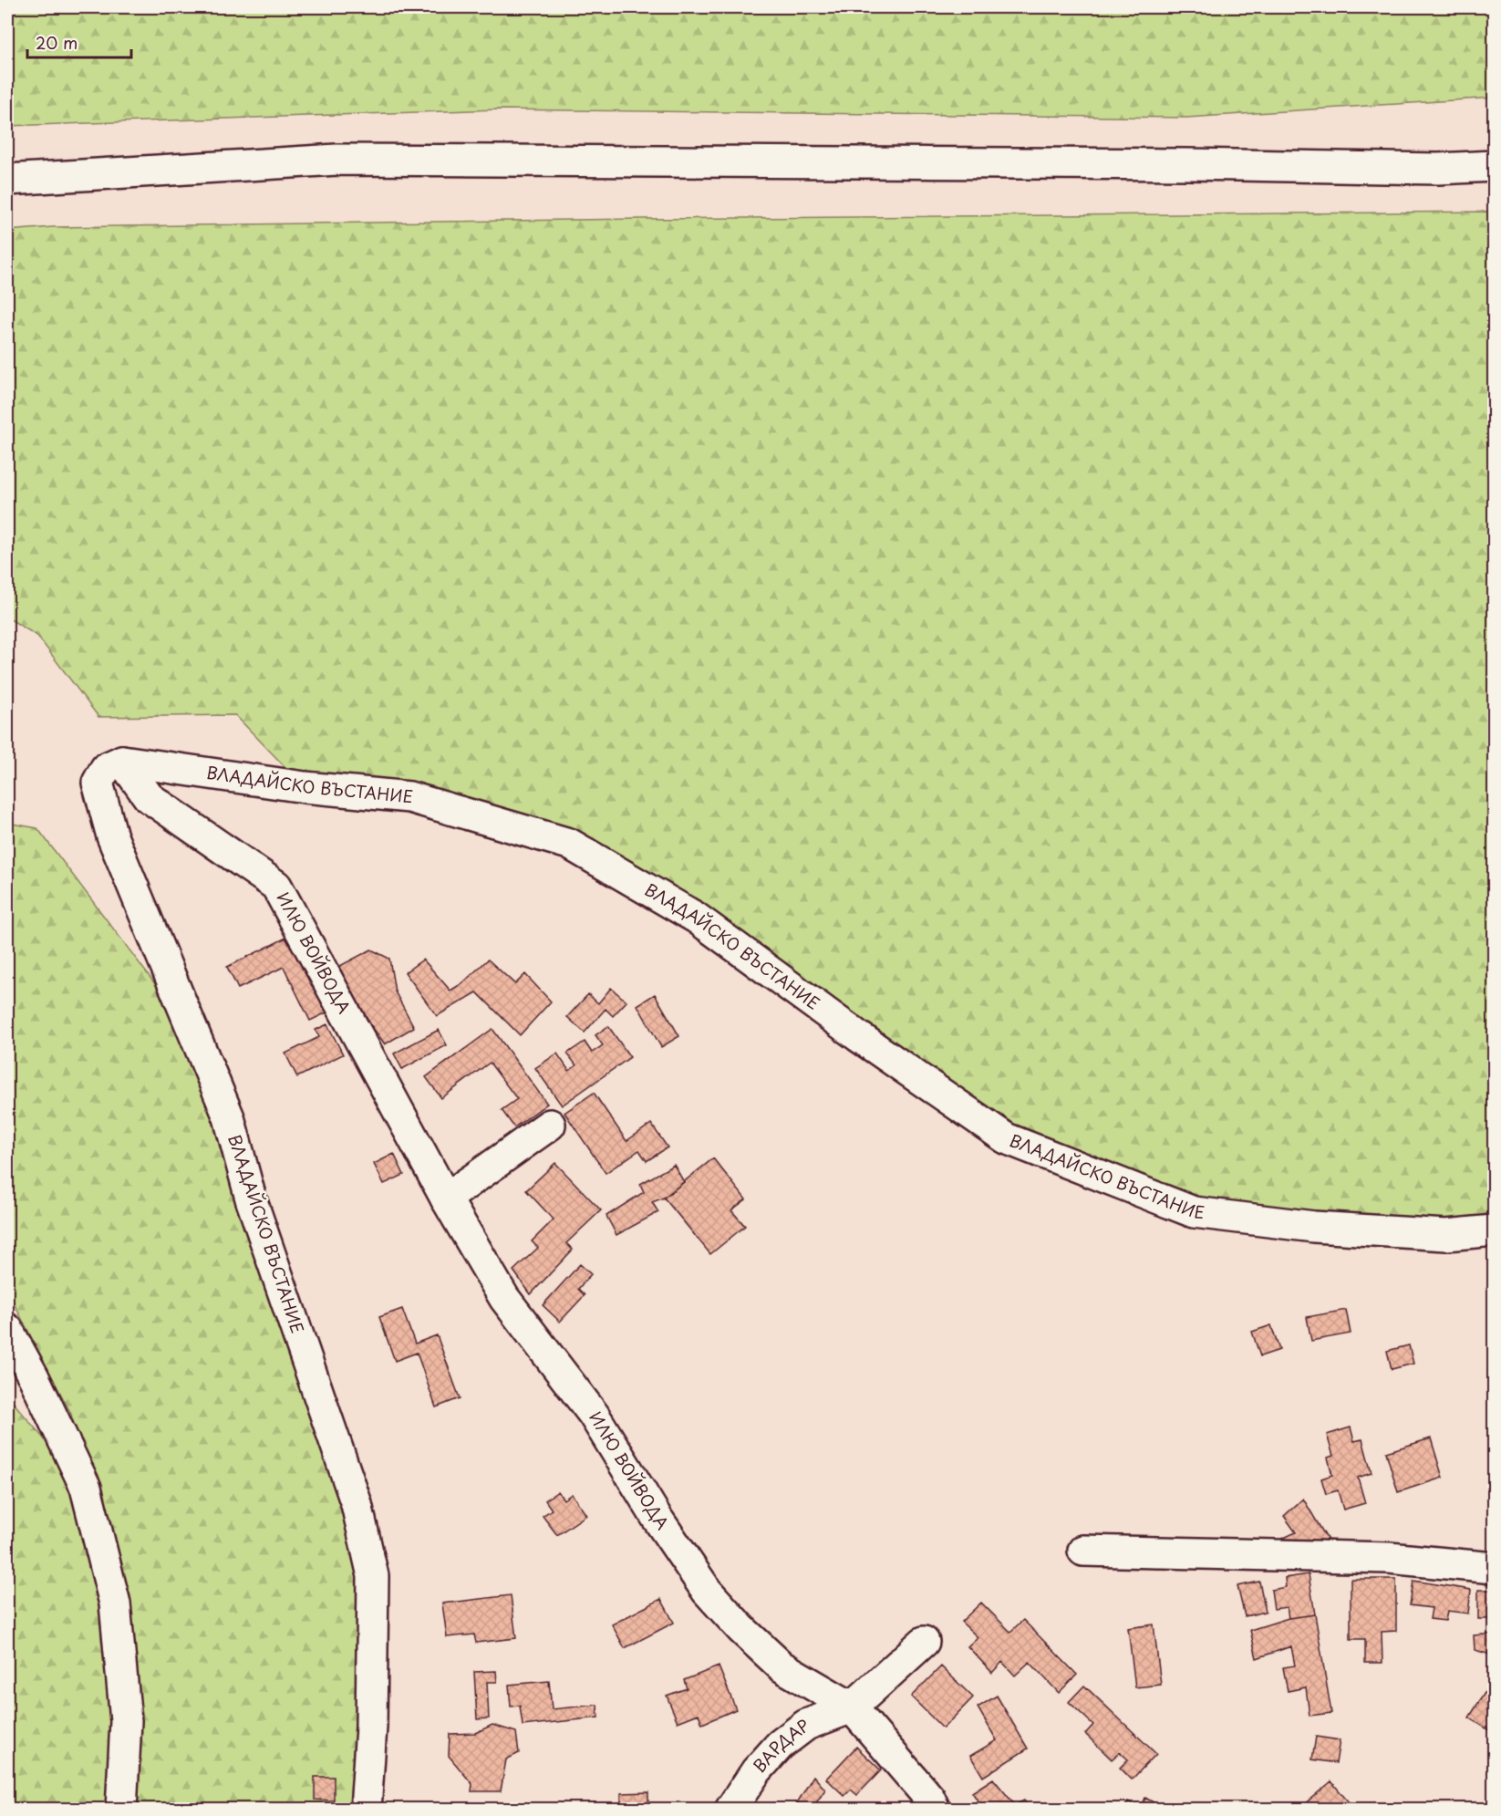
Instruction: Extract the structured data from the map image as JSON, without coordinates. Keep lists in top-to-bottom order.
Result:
{
  "streets": {
    "street": ["ВЛАДАЙСКО ВЪСТАНИЕ", "ИЛЮ ВОЙВОДА", "ВАРДАР"]
  },
  "crossings": [
    ["ВЛАДАЙСКО ВЪСТАНИЕ", "ИЛЮ ВОЙВОДА"],
    ["ИЛЮ ВОЙВОДА", "ВАРДАР"]
  ],
  "scale_bar": "20 m"
}
